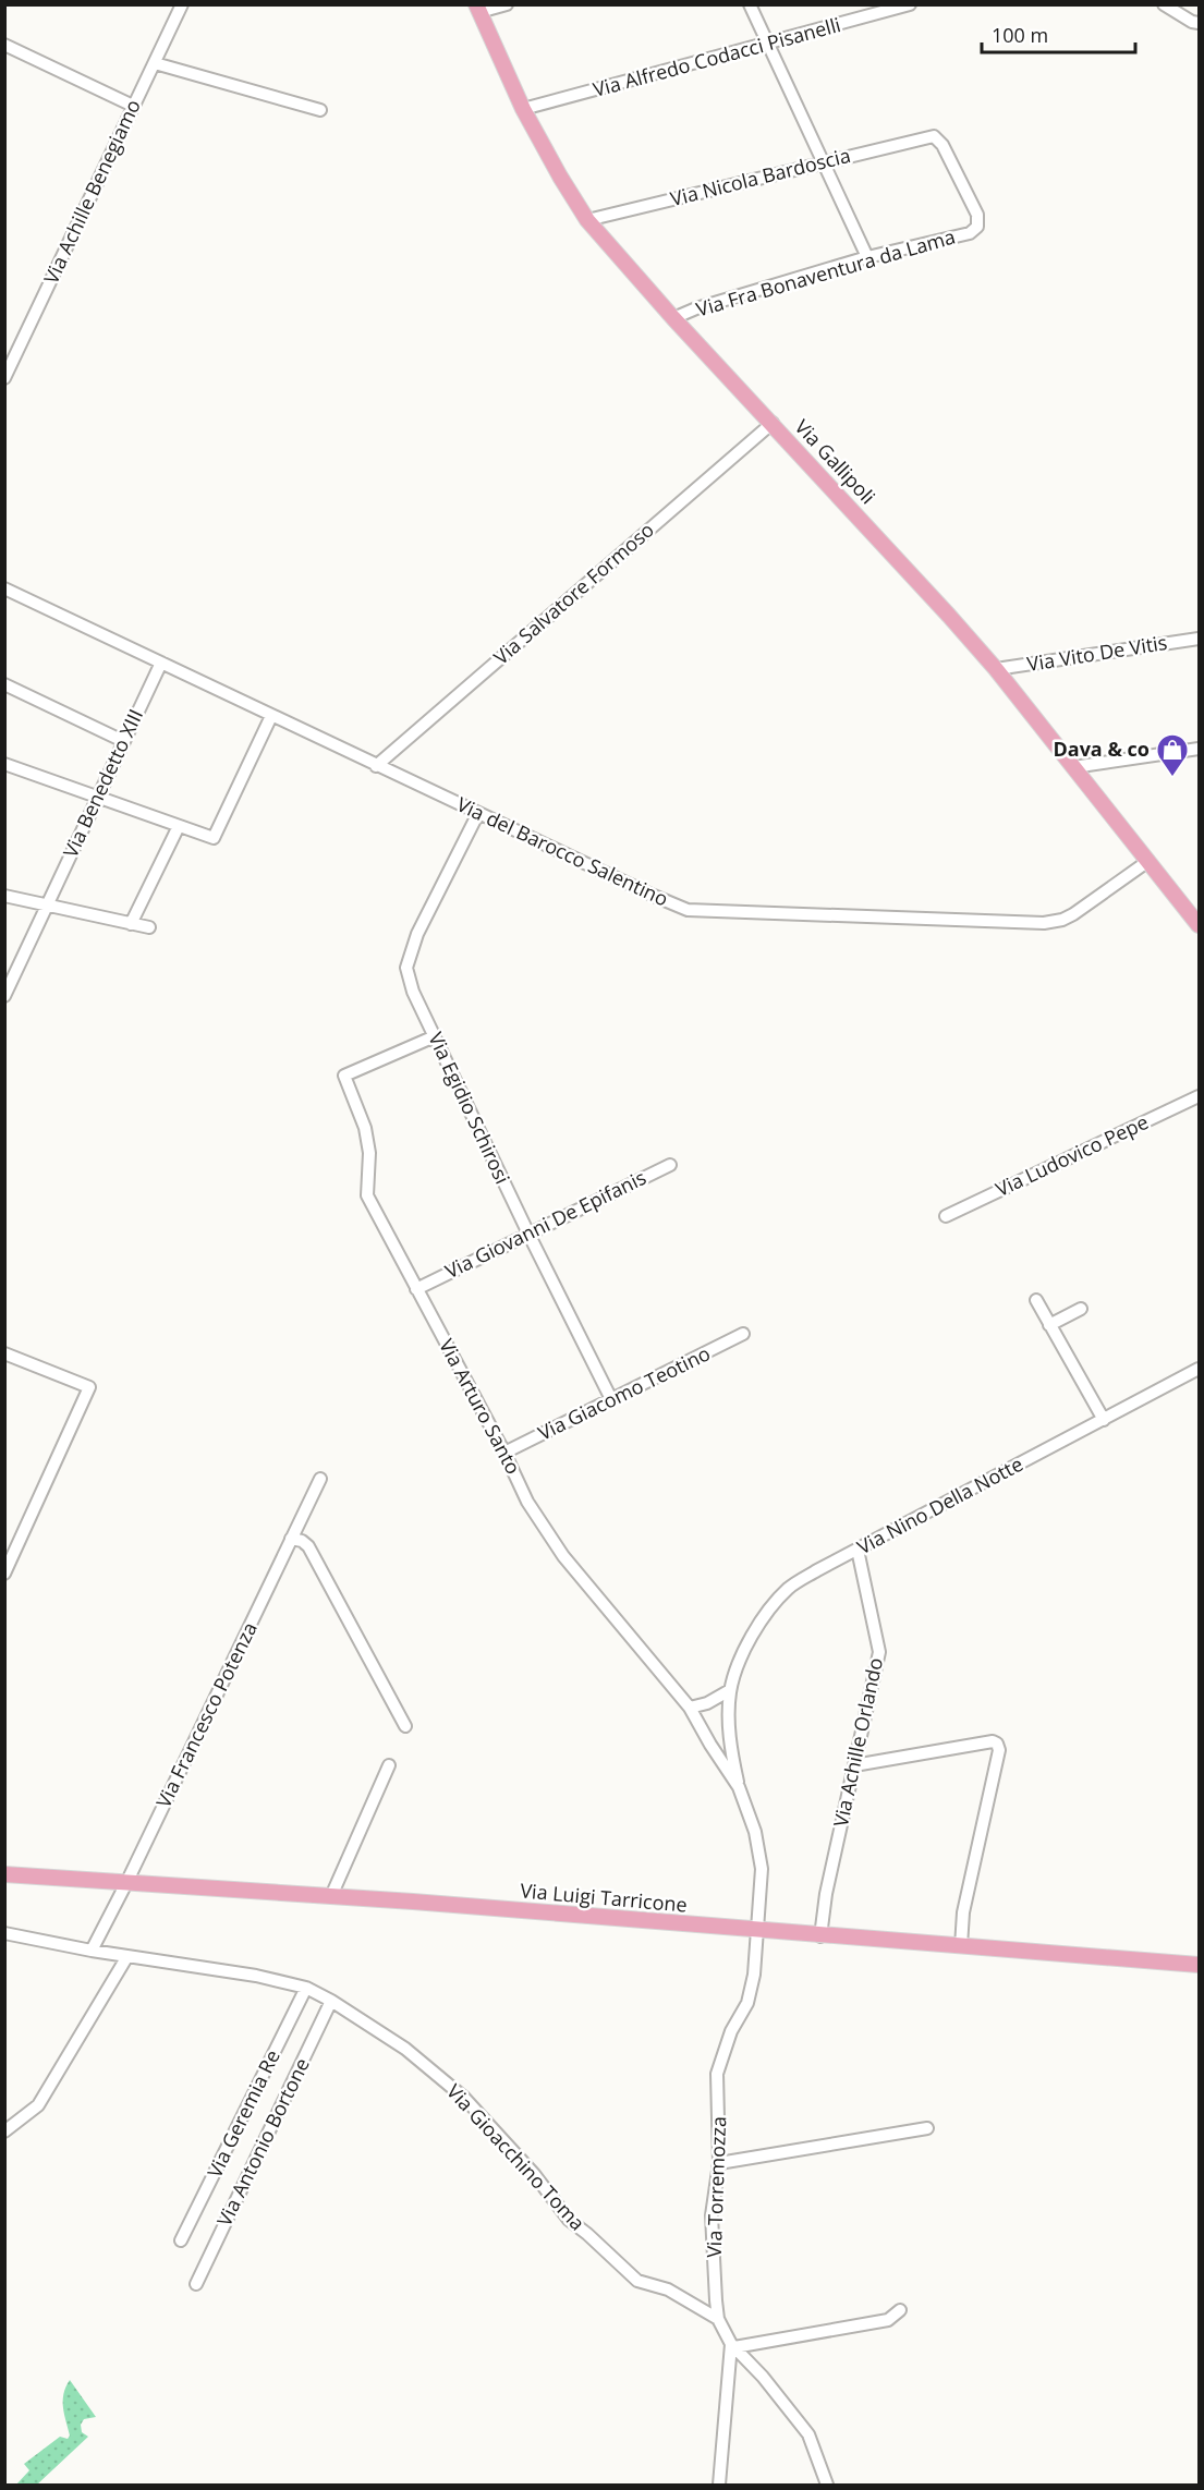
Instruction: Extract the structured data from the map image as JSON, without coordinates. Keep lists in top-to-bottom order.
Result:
{
  "streets": {
    "main road": ["Via Gallipoli", "Via Luigi Tarricone"],
    "street": [
      "Via Alfredo Codacci Pisanelli",
      "Via Nicola Bardoscia",
      "Via Achille Benegiamo",
      "Via Fra Bonaventura da Lama",
      "Via Salvatore Formoso",
      "Via Vito De Vitis",
      "Via Benedetto XIII",
      "Via del Barocco Salentino",
      "Via Egidio Schirosi",
      "Via Ludovico Pepe",
      "Via Giovanni De Epifanis",
      "Via Giacomo Teotino",
      "Via Arturo Santo",
      "Via Nino Della Notte",
      "Via Francesco Potenza",
      "Via Achille Orlando",
      "Via Geremia Re",
      "Via Antonio Bortone",
      "Via Gioacchino Toma",
      "Via Torremozza"
    ]
  },
  "crossings": [
    ["Via Alfredo Codacci Pisanelli", "Via Gallipoli"],
    ["Via Nicola Bardoscia", "Via Fra Bonaventura da Lama"],
    ["Via Nicola Bardoscia", "Via Gallipoli"],
    ["Via Fra Bonaventura da Lama", "Via Gallipoli"],
    ["Via Gallipoli", "Via Salvatore Formoso"],
    ["Via Gallipoli", "Via Vito De Vitis"],
    ["Via Gallipoli", "Via del Barocco Salentino"],
    ["Via Salvatore Formoso", "Via del Barocco Salentino"],
    ["Via Benedetto XIII", "Via del Barocco Salentino"],
    ["Via del Barocco Salentino", "Via Egidio Schirosi"],
    ["Via Egidio Schirosi", "Via Giovanni De Epifanis"],
    ["Via Egidio Schirosi", "Via Giacomo Teotino"],
    ["Via Egidio Schirosi", "Via Arturo Santo"],
    ["Via Giovanni De Epifanis", "Via Arturo Santo"],
    ["Via Giacomo Teotino", "Via Arturo Santo"],
    ["Via Arturo Santo", "Via Nino Della Notte"],
    ["Via Arturo Santo", "Via Luigi Tarricone"],
    ["Via Arturo Santo", "Via Torremozza"],
    ["Via Nino Della Notte", "Via Achille Orlando"],
    ["Via Francesco Potenza", "Via Luigi Tarricone"],
    ["Via Francesco Potenza", "Via Gioacchino Toma"],
    ["Via Achille Orlando", "Via Luigi Tarricone"],
    ["Via Luigi Tarricone", "Via Torremozza"],
    ["Via Geremia Re", "Via Gioacchino Toma"],
    ["Via Antonio Bortone", "Via Gioacchino Toma"],
    ["Via Gioacchino Toma", "Via Torremozza"]
  ],
  "places": {
    "shop": ["Dava & co"]
  },
  "scale_bar": "100 m"
}
